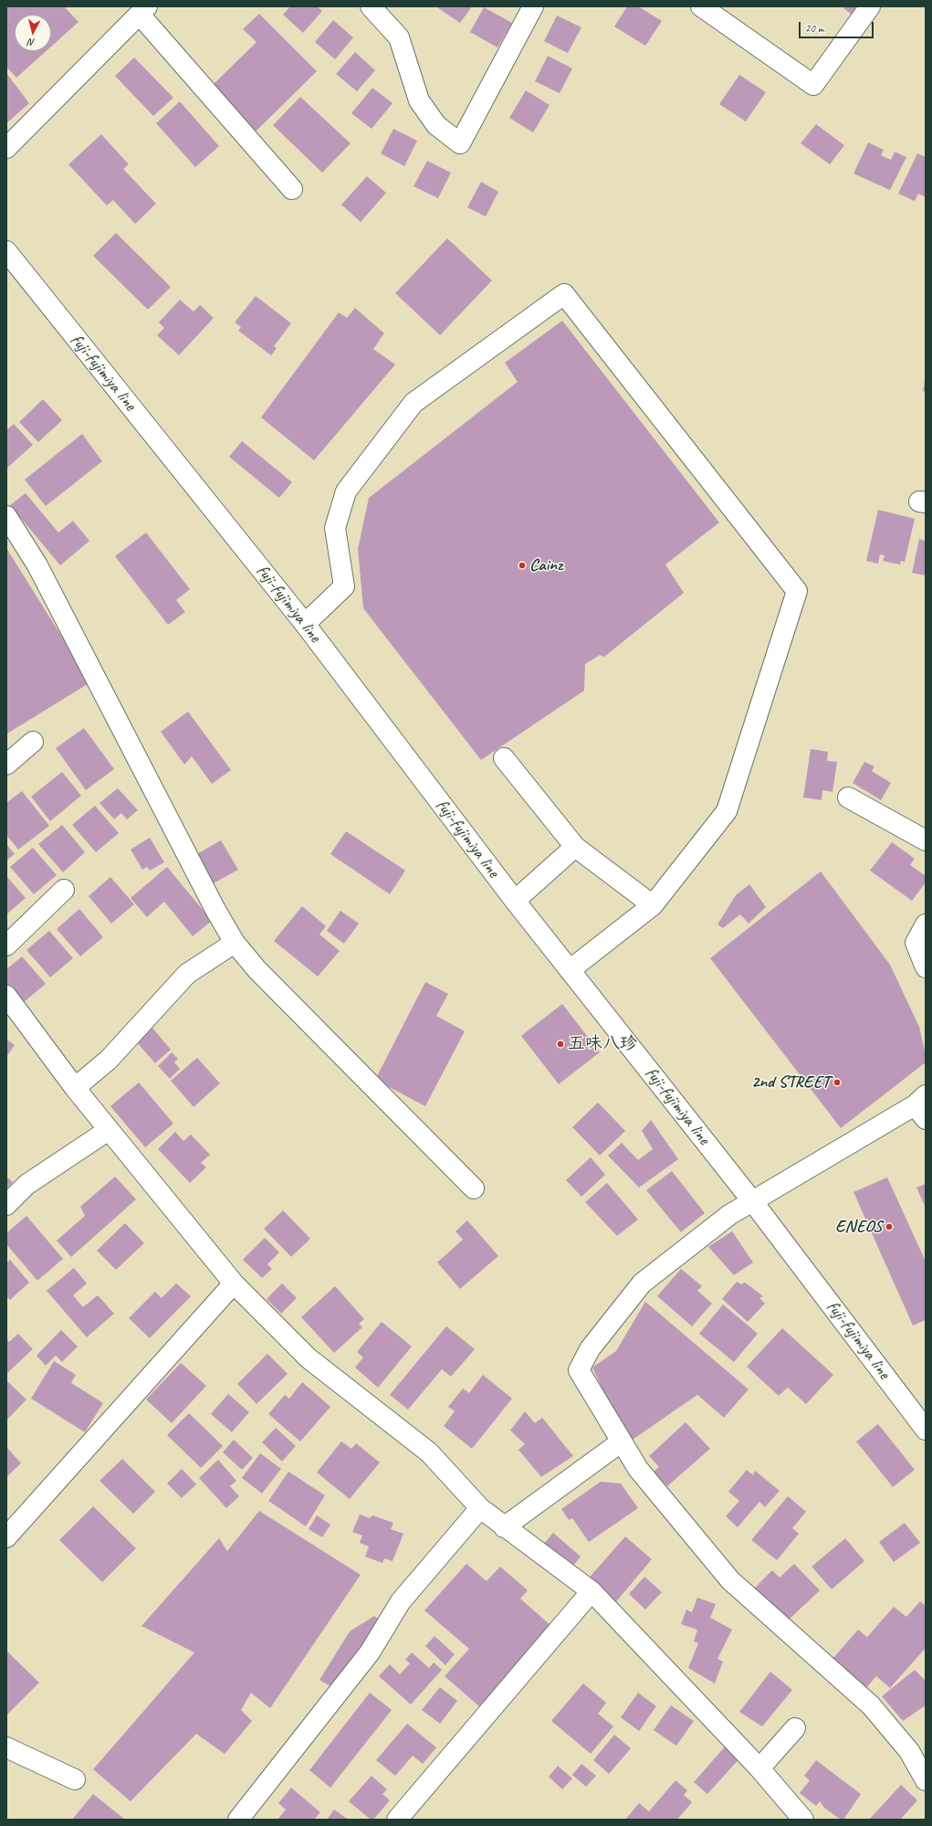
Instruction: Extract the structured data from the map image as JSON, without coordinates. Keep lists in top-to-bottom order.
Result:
{
  "streets": {
    "street": ["fuji-fujimiya line"]
  },
  "places": [
    "Cainz",
    "五味八珍",
    "2nd STREET",
    "ENEOS"
  ],
  "scale_bar": "20 m",
  "north": "bottom"
}
